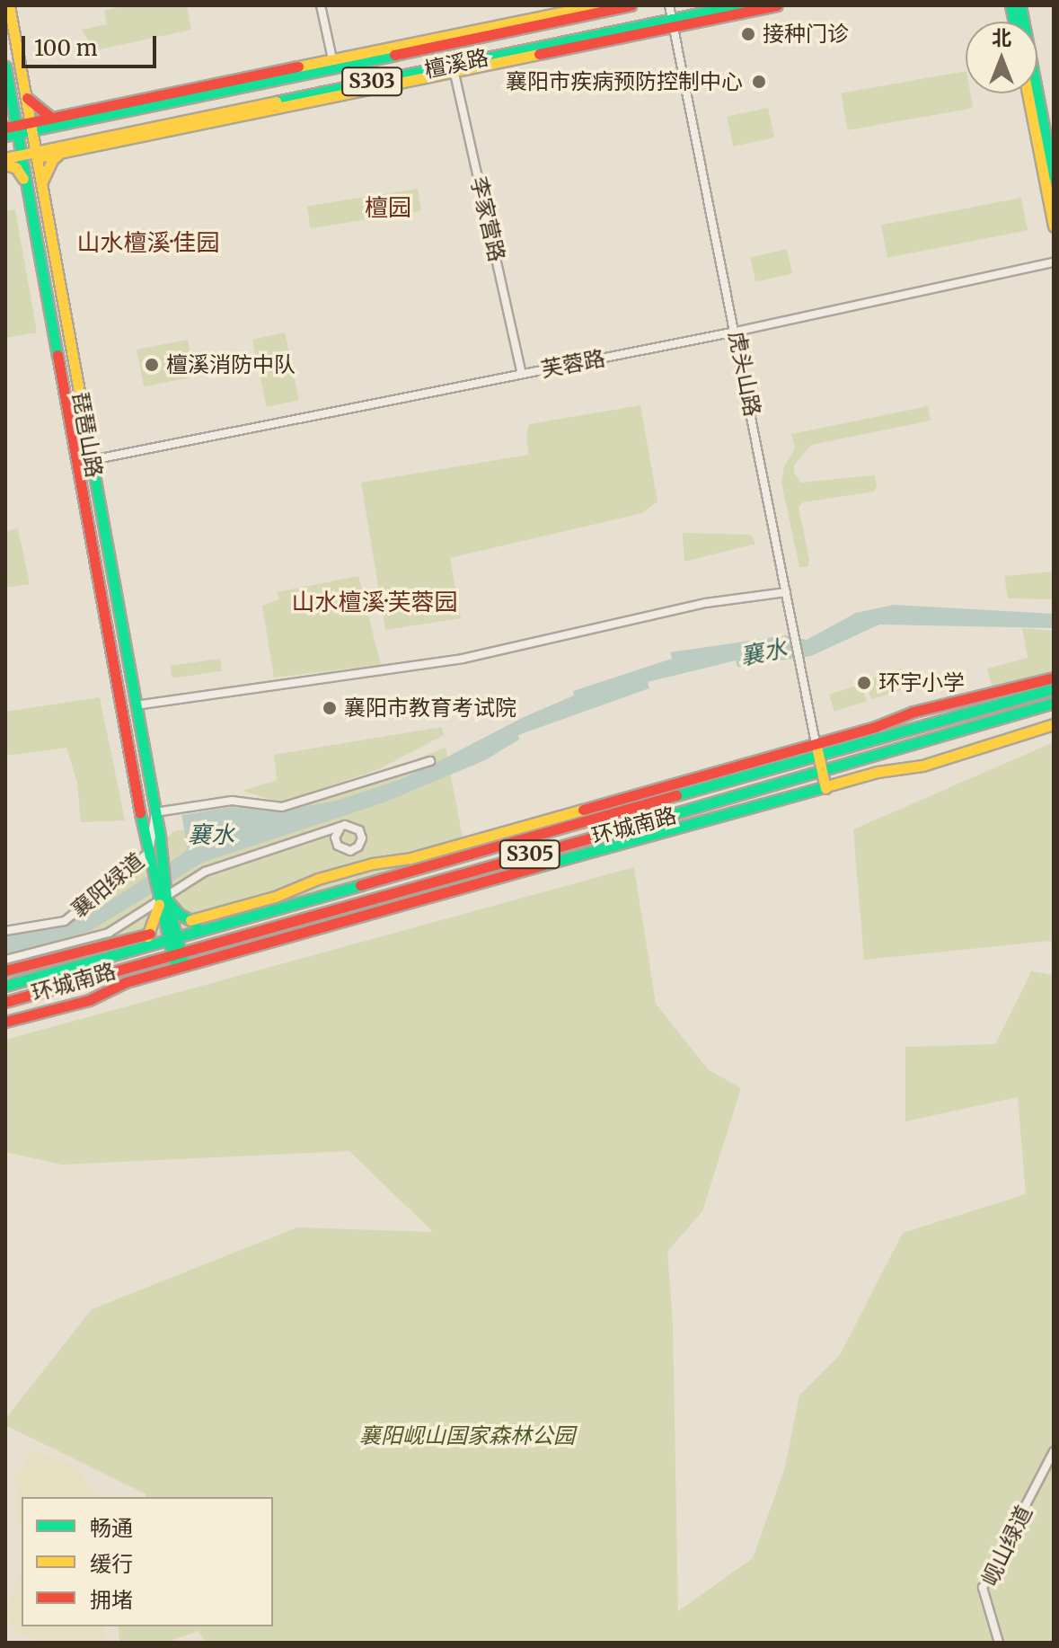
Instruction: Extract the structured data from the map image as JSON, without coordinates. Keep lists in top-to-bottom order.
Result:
{
  "streets": {
    "main road": [
      "檀溪路",
      "S303",
      "琵琶山路",
      "环城南路",
      "S305"
    ],
    "street": [
      "李家营路",
      "芙蓉路",
      "虎头山路",
      "襄阳绿道",
      "岘山绿道"
    ]
  },
  "crossings": [
    ["檀溪路", "李家营路"],
    ["檀溪路", "虎头山路"],
    ["檀溪路", "琵琶山路"],
    ["李家营路", "芙蓉路"],
    ["芙蓉路", "虎头山路"],
    ["芙蓉路", "琵琶山路"],
    ["琵琶山路", "襄阳绿道"]
  ],
  "districts": ["檀园", "山水檀溪·佳园", "山水檀溪·芙蓉园"],
  "water": ["襄水"],
  "parks": ["襄阳岘山国家森林公园"],
  "places": [
    "接种门诊",
    "襄阳市疾病预防控制中心",
    "檀溪消防中队",
    "环宇小学",
    "襄阳市教育考试院"
  ],
  "legend": ["畅通", "缓行", "拥堵"],
  "scale_bar": "100 m",
  "north": "top"
}
